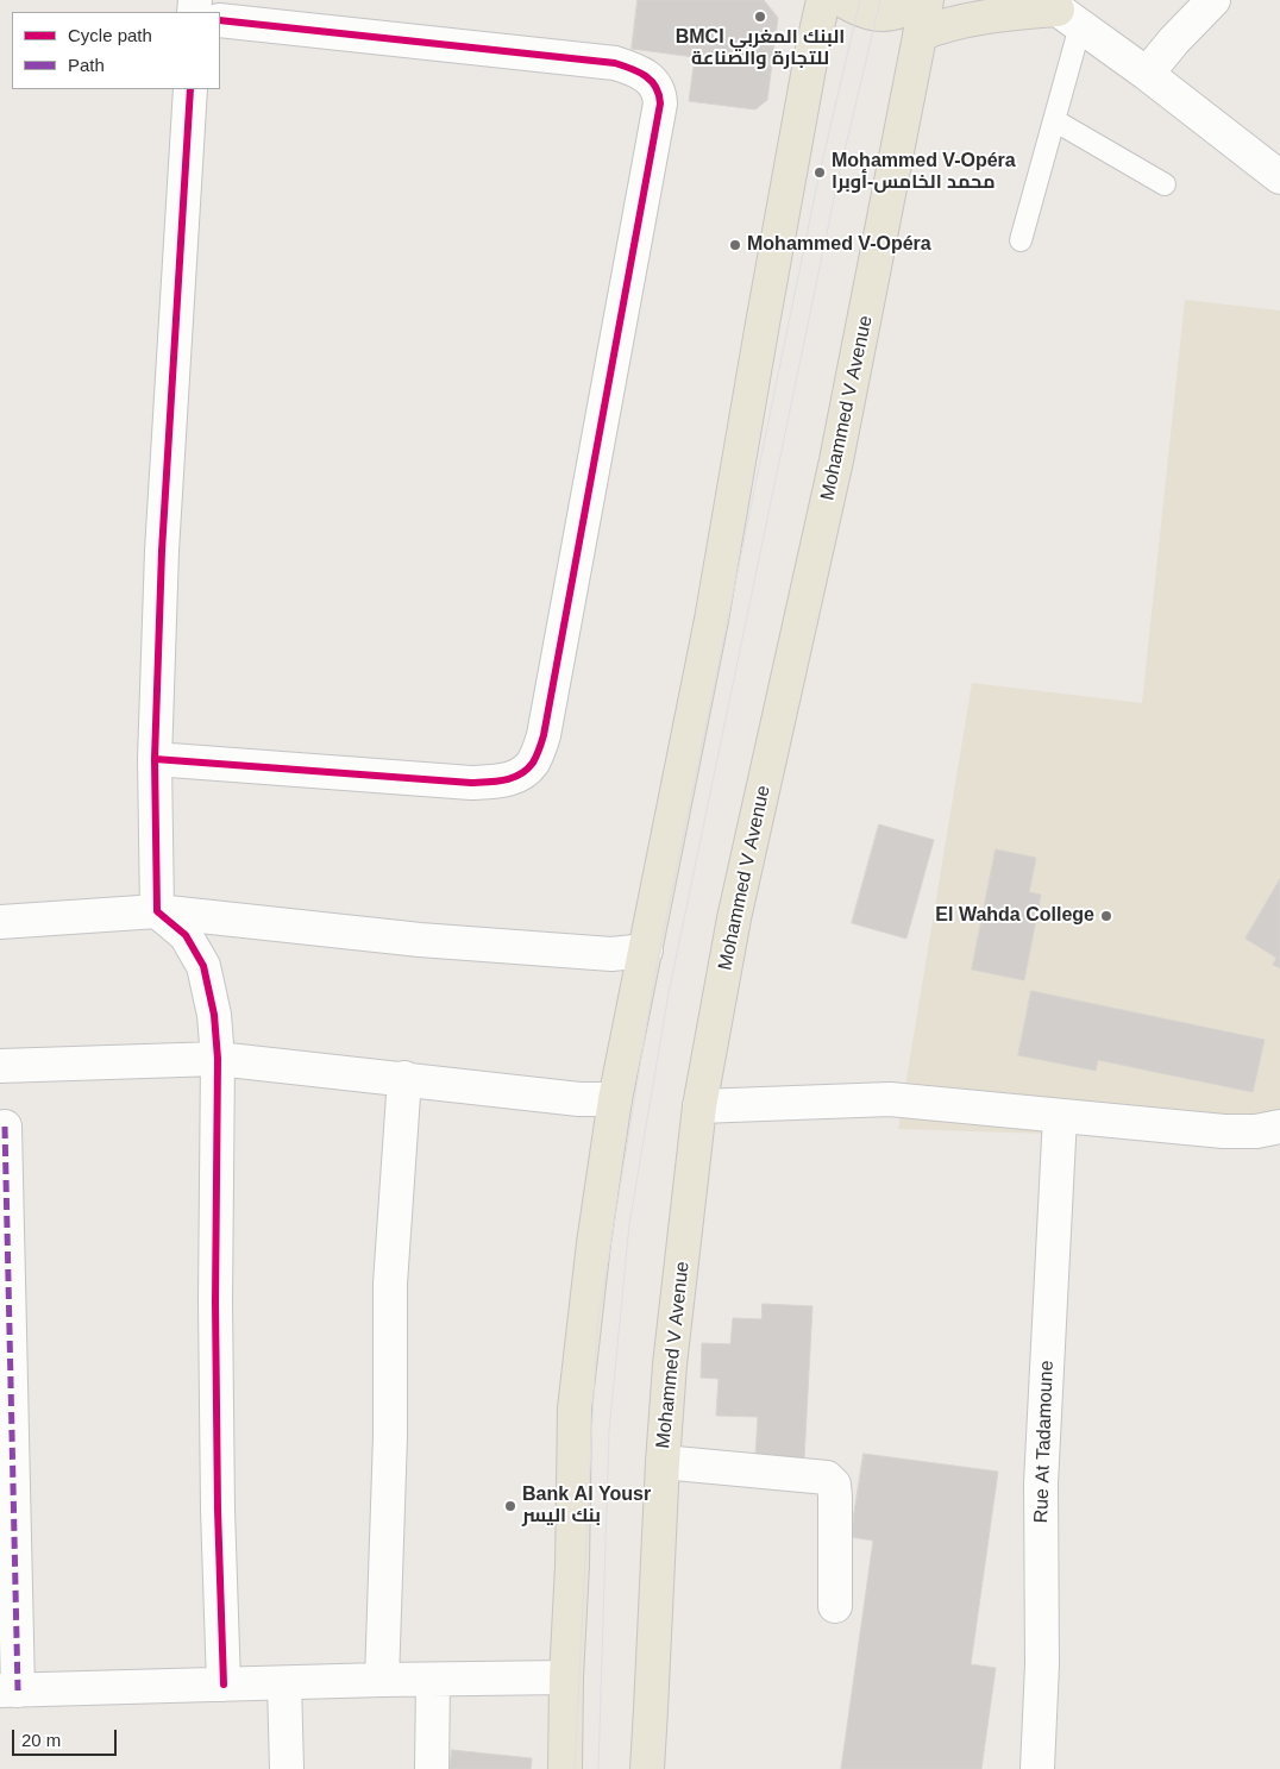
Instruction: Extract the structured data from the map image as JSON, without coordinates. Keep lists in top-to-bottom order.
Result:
{
  "streets": {
    "main road": ["Mohammed V Avenue"],
    "street": ["Rue At Tadamoune"]
  },
  "places": [
    "BMCI البنك المغربي للتجارة والصناعة",
    "Mohammed V-Opéra محمد الخامس-أوبرا",
    "Mohammed V-Opéra",
    "El Wahda College",
    "Bank Al Yousr بنك اليسر"
  ],
  "legend": ["Cycle path", "Path"],
  "scale_bar": "20 m"
}
